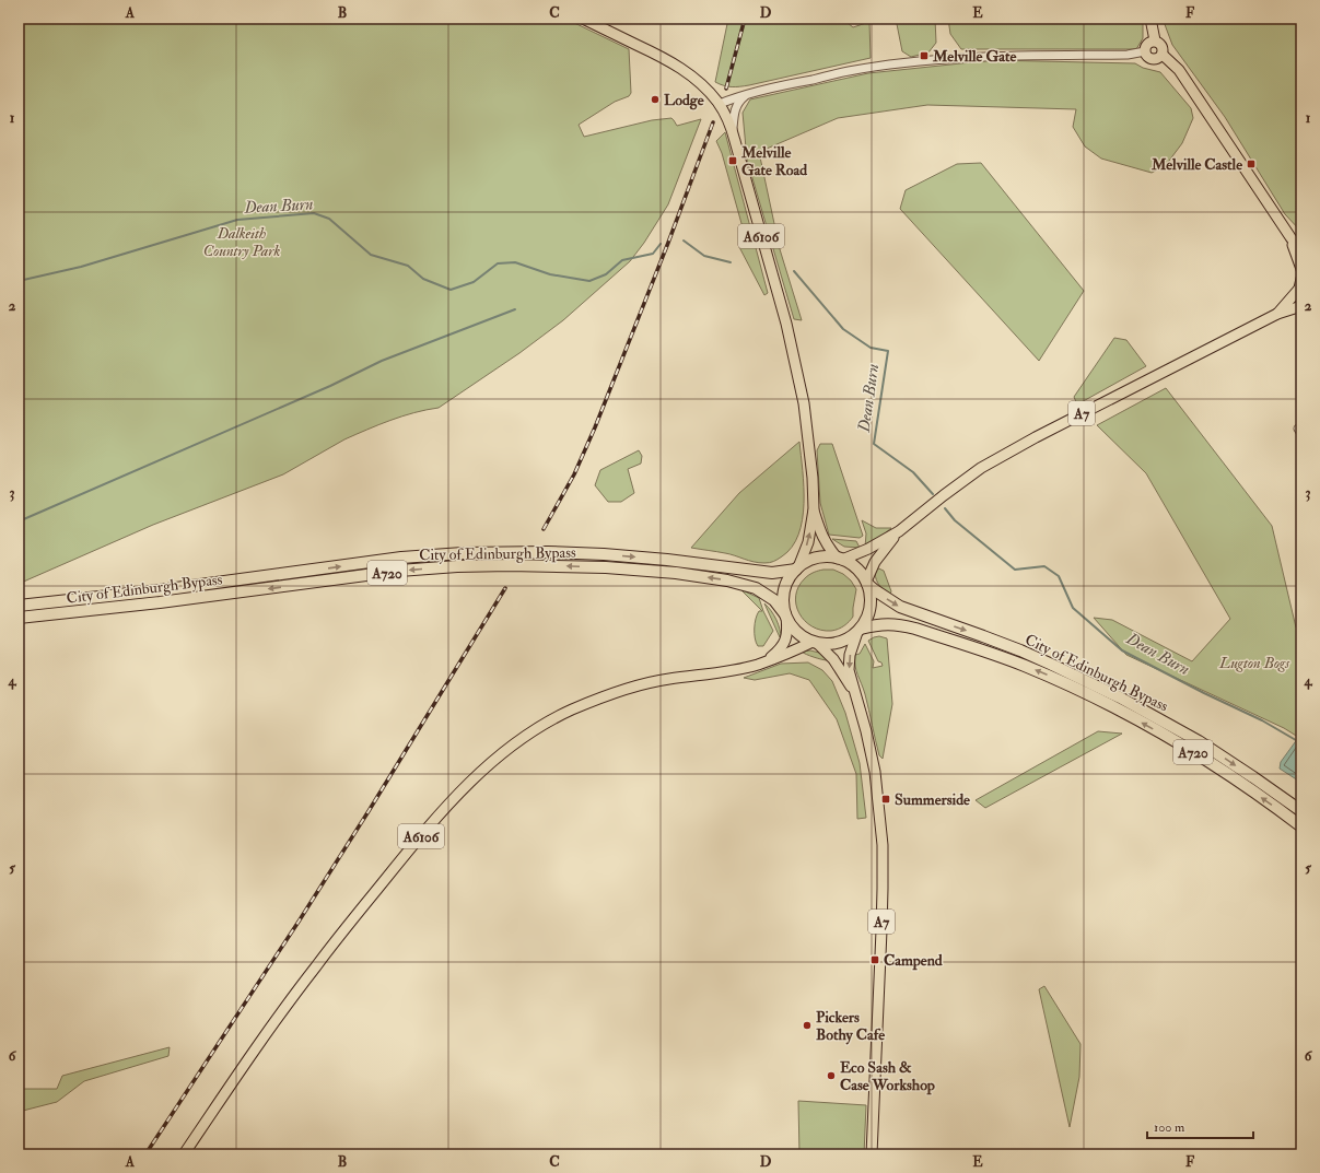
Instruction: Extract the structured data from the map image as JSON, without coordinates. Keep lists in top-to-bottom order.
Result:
{
  "streets": {
    "highway": ["City of Edinburgh Bypass", "A720"],
    "main road": ["A6106", "A7"]
  },
  "crossings": [
    ["A6106", "A7"],
    ["A6106", "City of Edinburgh Bypass"],
    ["A7", "City of Edinburgh Bypass"]
  ],
  "water": ["Dean Burn"],
  "parks": ["Dalkeith Country Park", "Lugton Bogs"],
  "places": {
    "transit": [
      "Melville Gate",
      "Melville Gate Road",
      "Melville Castle",
      "Summerside",
      "Campend"
    ],
    "other": ["Lodge", "Pickers Bothy Cafe", "Eco Sash & Case Workshop"]
  },
  "scale_bar": "100 m",
  "grid": {
    "columns": [
      "A",
      "B",
      "C",
      "D",
      "E",
      "F"
    ],
    "rows": [
      "1",
      "2",
      "3",
      "4",
      "5",
      "6"
    ]
  }
}
